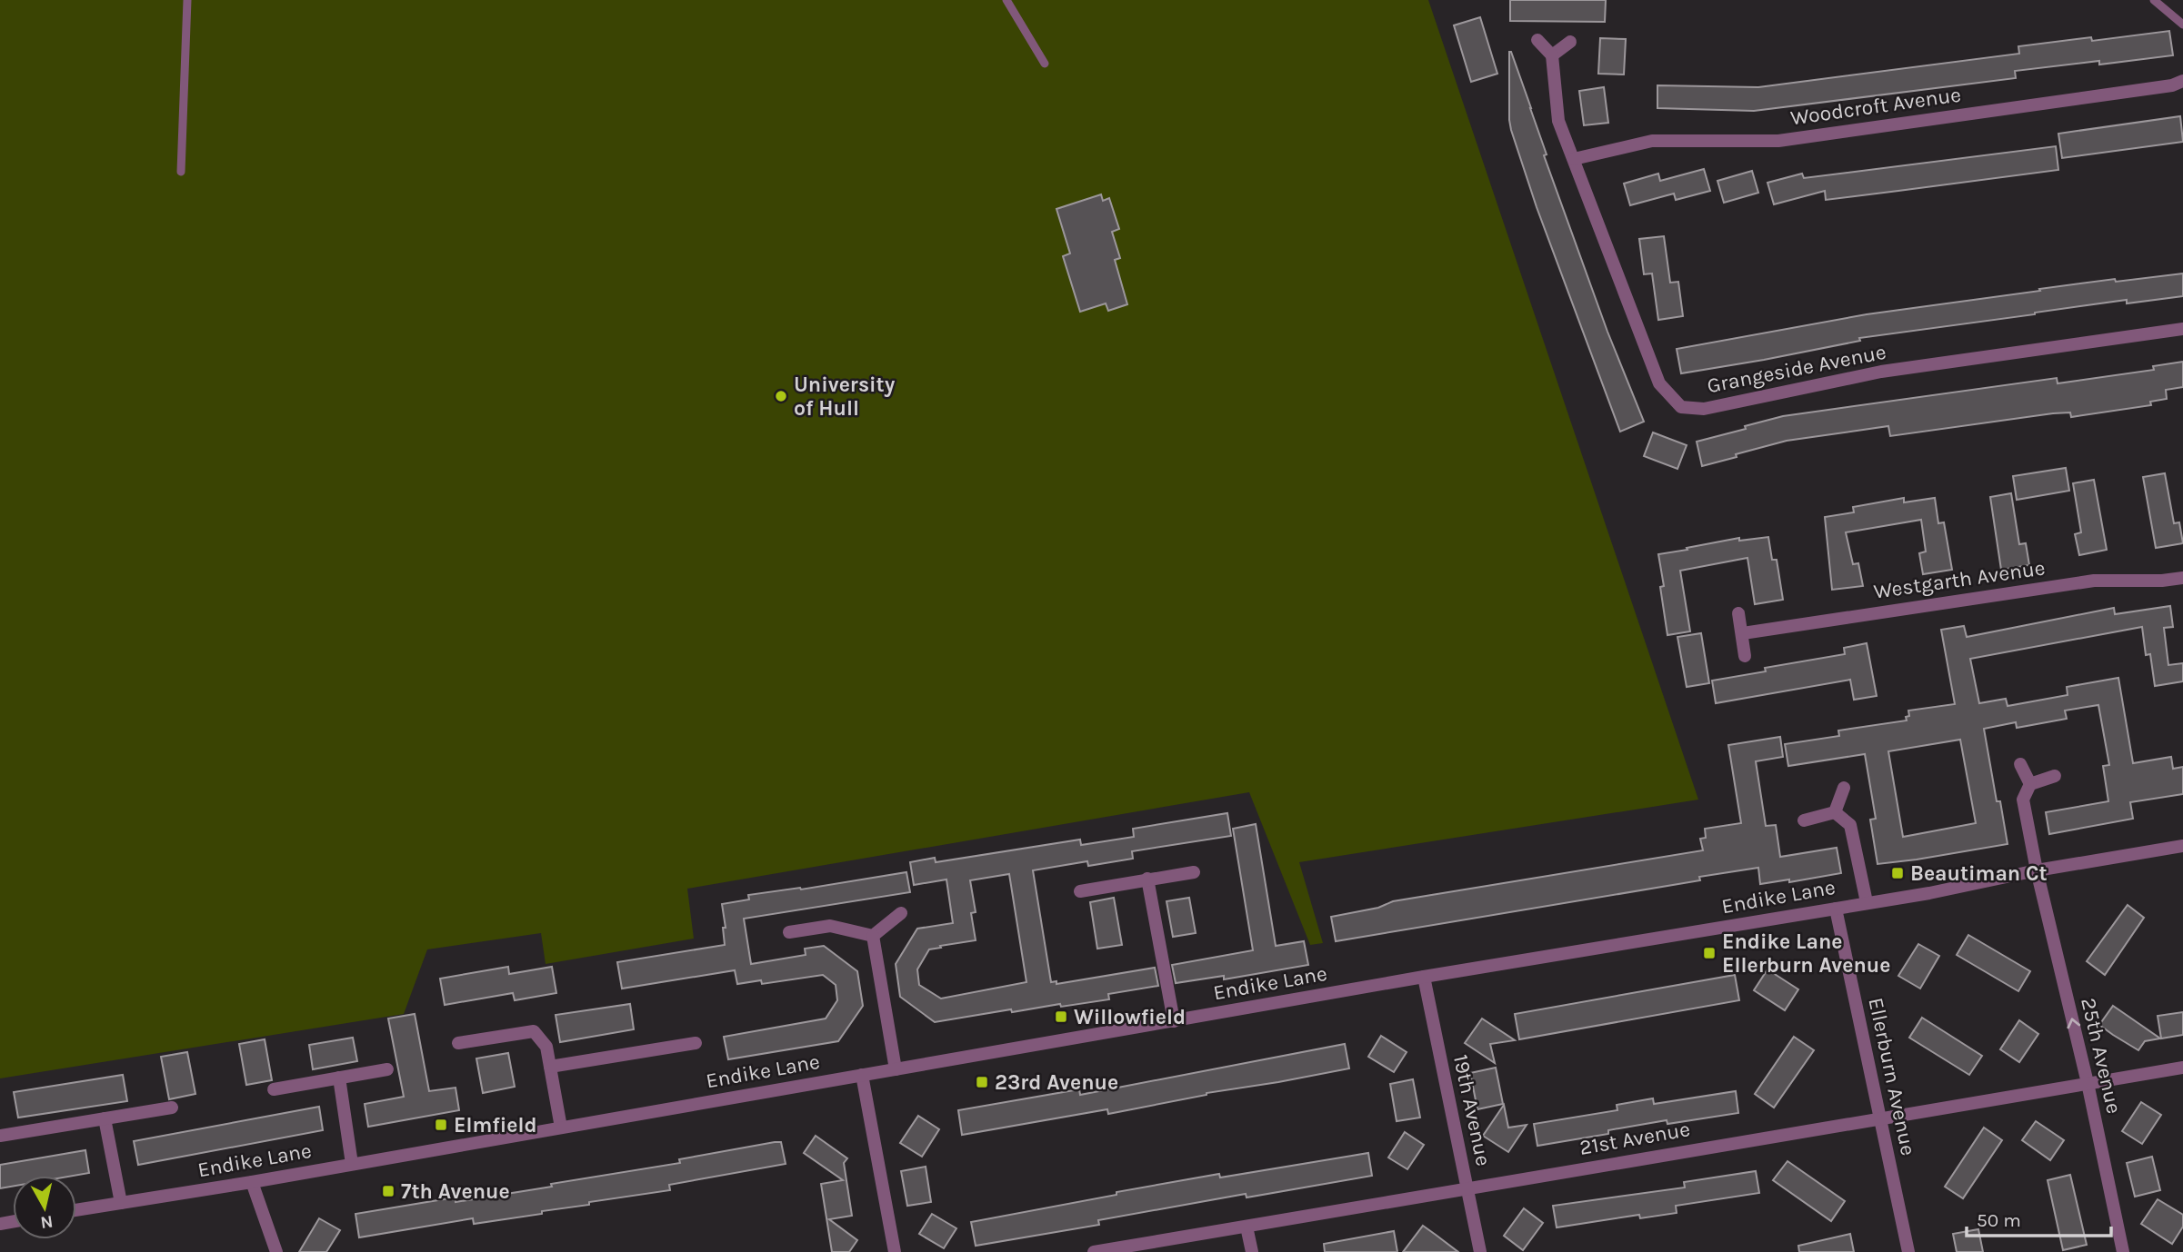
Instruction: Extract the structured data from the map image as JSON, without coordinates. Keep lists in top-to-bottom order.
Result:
{
  "streets": {
    "street": [
      "Woodcroft Avenue",
      "Grangeside Avenue",
      "Westgarth Avenue",
      "Endike Lane",
      "25th Avenue",
      "Ellerburn Avenue",
      "19th Avenue",
      "21st Avenue"
    ]
  },
  "crossings": [
    ["Woodcroft Avenue", "Grangeside Avenue"],
    ["Endike Lane", "25th Avenue"],
    ["Endike Lane", "Ellerburn Avenue"],
    ["Endike Lane", "19th Avenue"],
    ["25th Avenue", "21st Avenue"],
    ["Ellerburn Avenue", "21st Avenue"],
    ["19th Avenue", "21st Avenue"]
  ],
  "one_way": ["25th Avenue"],
  "places": {
    "other": ["University of Hull"],
    "transit": [
      "Beautiman Ct",
      "Endike Lane Ellerburn Avenue",
      "Willowfield",
      "23rd Avenue",
      "Elmfield",
      "7th Avenue"
    ]
  },
  "scale_bar": "50 m",
  "north": "bottom"
}
